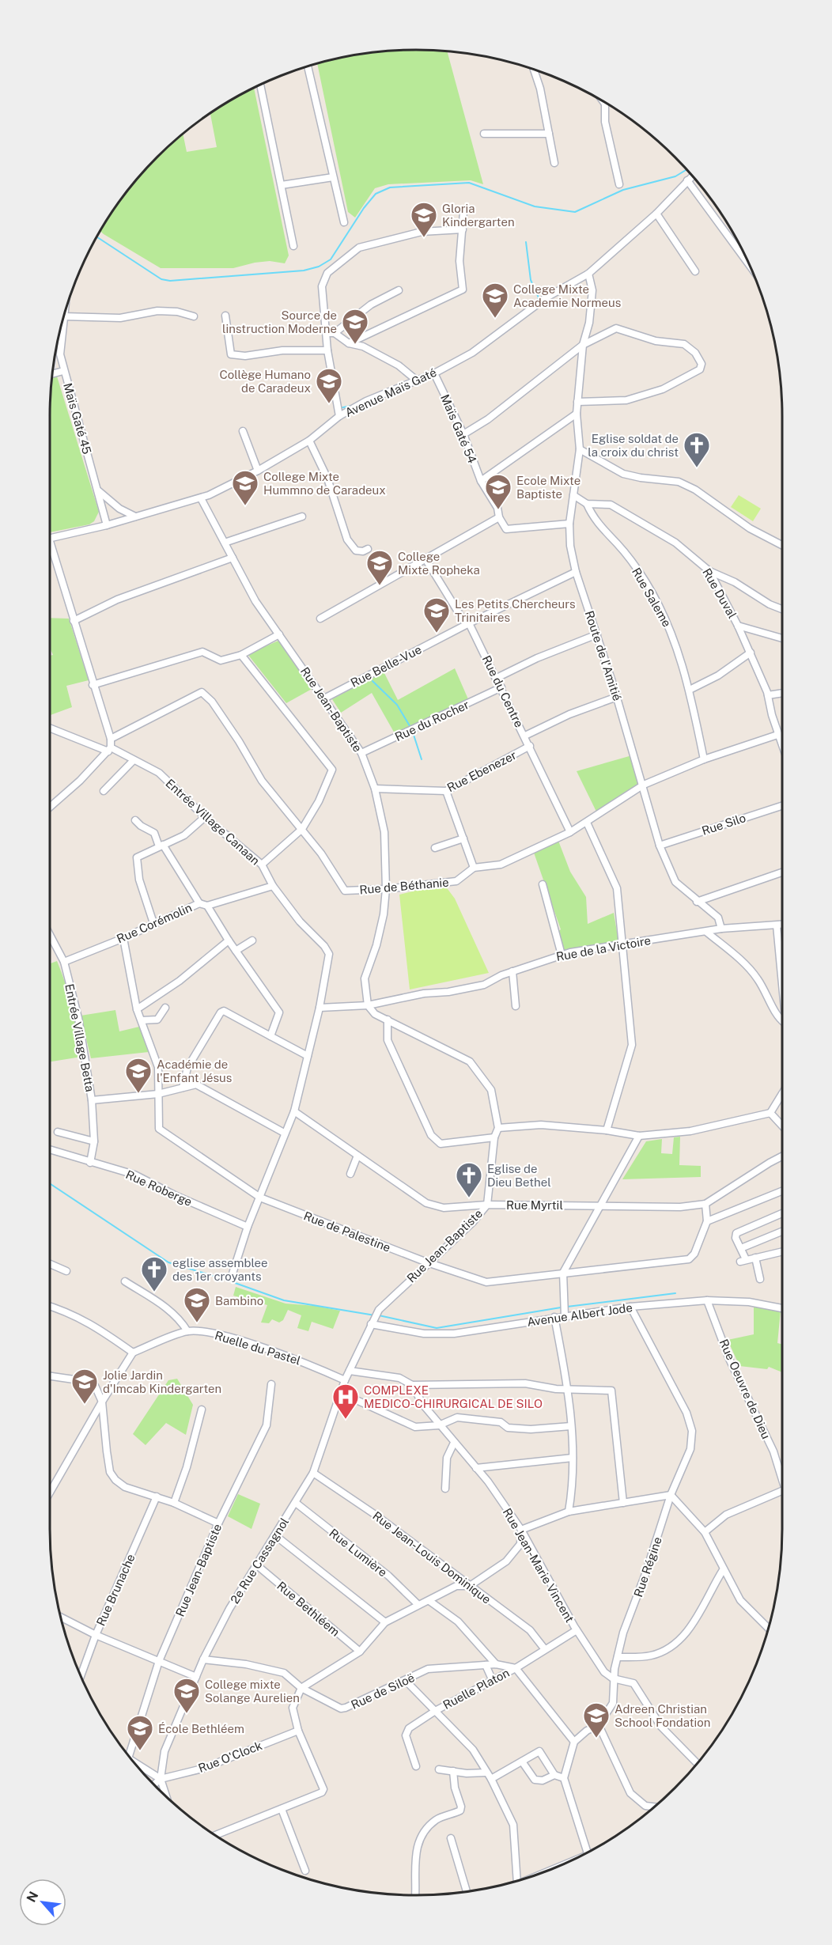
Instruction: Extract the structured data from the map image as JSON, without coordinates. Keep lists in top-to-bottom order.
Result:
{
  "streets": {
    "street": [
      "Avenue Maïs Gaté",
      "Maïs Gaté 45",
      "Maïs Gaté 54",
      "Rue Duval",
      "Rue Saleme",
      "Route de l'Amitié",
      "Rue Belle-Vue",
      "Rue du Centre",
      "Rue Jean-Baptiste",
      "Rue du Rocher",
      "Rue Ebenezer",
      "Entrée Village Canaan",
      "Rue Silo",
      "Rue de Béthanie",
      "Rue Corémolin",
      "Rue de la Victoire",
      "Entrée Village Betta",
      "Rue Roberge",
      "Rue Myrtil",
      "Rue de Palestine",
      "Avenue Albert Jode",
      "Ruelle du Pastel",
      "Rue Oeuvre de Dieu",
      "Rue Lumière",
      "Rue Jean-Louis Dominique",
      "2e Rue Cassagnol",
      "Rue Jean-Marie Vincent",
      "Rue Régine",
      "Rue Brunache",
      "Rue Bethléem",
      "Ruelle Platon",
      "Rue de Siloë",
      "Rue O'Clock"
    ]
  },
  "crossings": [
    ["Avenue Maïs Gaté", "Maïs Gaté 45"],
    ["Avenue Maïs Gaté", "Maïs Gaté 54"],
    ["Avenue Maïs Gaté", "Route de l'Amitié"],
    ["Avenue Maïs Gaté", "Rue Jean-Baptiste"],
    ["Rue Duval", "Rue Saleme"],
    ["Rue Duval", "Rue de Béthanie"],
    ["Rue Saleme", "Rue de Béthanie"],
    ["Route de l'Amitié", "Rue Belle-Vue"],
    ["Route de l'Amitié", "Rue Ebenezer"],
    ["Route de l'Amitié", "Rue Silo"],
    ["Route de l'Amitié", "Rue de Béthanie"],
    ["Route de l'Amitié", "Rue de la Victoire"],
    ["Rue Belle-Vue", "Rue du Centre"],
    ["Rue Belle-Vue", "Rue Jean-Baptiste"],
    ["Rue du Centre", "Rue du Rocher"],
    ["Rue du Centre", "Rue Ebenezer"],
    ["Rue du Centre", "Rue de Béthanie"],
    ["Rue Jean-Baptiste", "Rue du Rocher"],
    ["Rue Jean-Baptiste", "Rue Ebenezer"],
    ["Rue Jean-Baptiste", "Rue de Béthanie"],
    ["Rue Jean-Baptiste", "Rue de la Victoire"],
    ["Rue Jean-Baptiste", "Rue Myrtil"],
    ["Rue Jean-Baptiste", "Rue de Palestine"],
    ["Rue Jean-Baptiste", "Avenue Albert Jode"],
    ["Rue Jean-Baptiste", "2e Rue Cassagnol"],
    ["Entrée Village Canaan", "Rue Corémolin"],
    ["Entrée Village Canaan", "Rue de la Victoire"],
    ["Entrée Village Canaan", "Rue Roberge"],
    ["Entrée Village Canaan", "Rue Myrtil"],
    ["Entrée Village Canaan", "Rue de Palestine"],
    ["Rue Corémolin", "Entrée Village Betta"],
    ["Rue Corémolin", "Rue de Palestine"],
    ["Entrée Village Betta", "Rue Roberge"],
    ["Rue Myrtil", "Rue de Palestine"],
    ["Avenue Albert Jode", "Rue Oeuvre de Dieu"],
    ["Avenue Albert Jode", "2e Rue Cassagnol"],
    ["Avenue Albert Jode", "Rue Régine"],
    ["Ruelle du Pastel", "2e Rue Cassagnol"],
    ["Rue Lumière", "2e Rue Cassagnol"],
    ["Rue Jean-Louis Dominique", "2e Rue Cassagnol"],
    ["Rue Jean-Louis Dominique", "Ruelle Platon"],
    ["2e Rue Cassagnol", "Rue Bethléem"],
    ["2e Rue Cassagnol", "Rue de Siloë"],
    ["2e Rue Cassagnol", "Rue O'Clock"],
    ["Rue Jean-Marie Vincent", "Rue Régine"],
    ["Rue Jean-Marie Vincent", "Ruelle Platon"],
    ["Ruelle Platon", "Rue de Siloë"]
  ],
  "places": {
    "school or university": [
      "Gloria Kindergarten",
      "College Mixte Academie Normeus",
      "Source de linstruction Moderne",
      "Collège Humano de Caradeux",
      "College Mixte Hummno de Caradeux",
      "Ecole Mixte Baptiste",
      "College Mixte Ropheka",
      "Les Petits Chercheurs Trinitaires",
      "Académie de l'Enfant Jésus",
      "Bambino",
      "Jolie Jardin d'Imcab Kindergarten",
      "College mixte Solange Aurelien",
      "Adreen Christian School Fondation",
      "École Bethléem"
    ],
    "church": ["Eglise soldat de la croix du christ", "Eglise de Dieu Bethel", "eglise assemblee des 1er croyants"],
    "hospital": ["COMPLEXE MEDICO-CHIRURGICAL DE SILO"]
  },
  "north": "top left"
}
